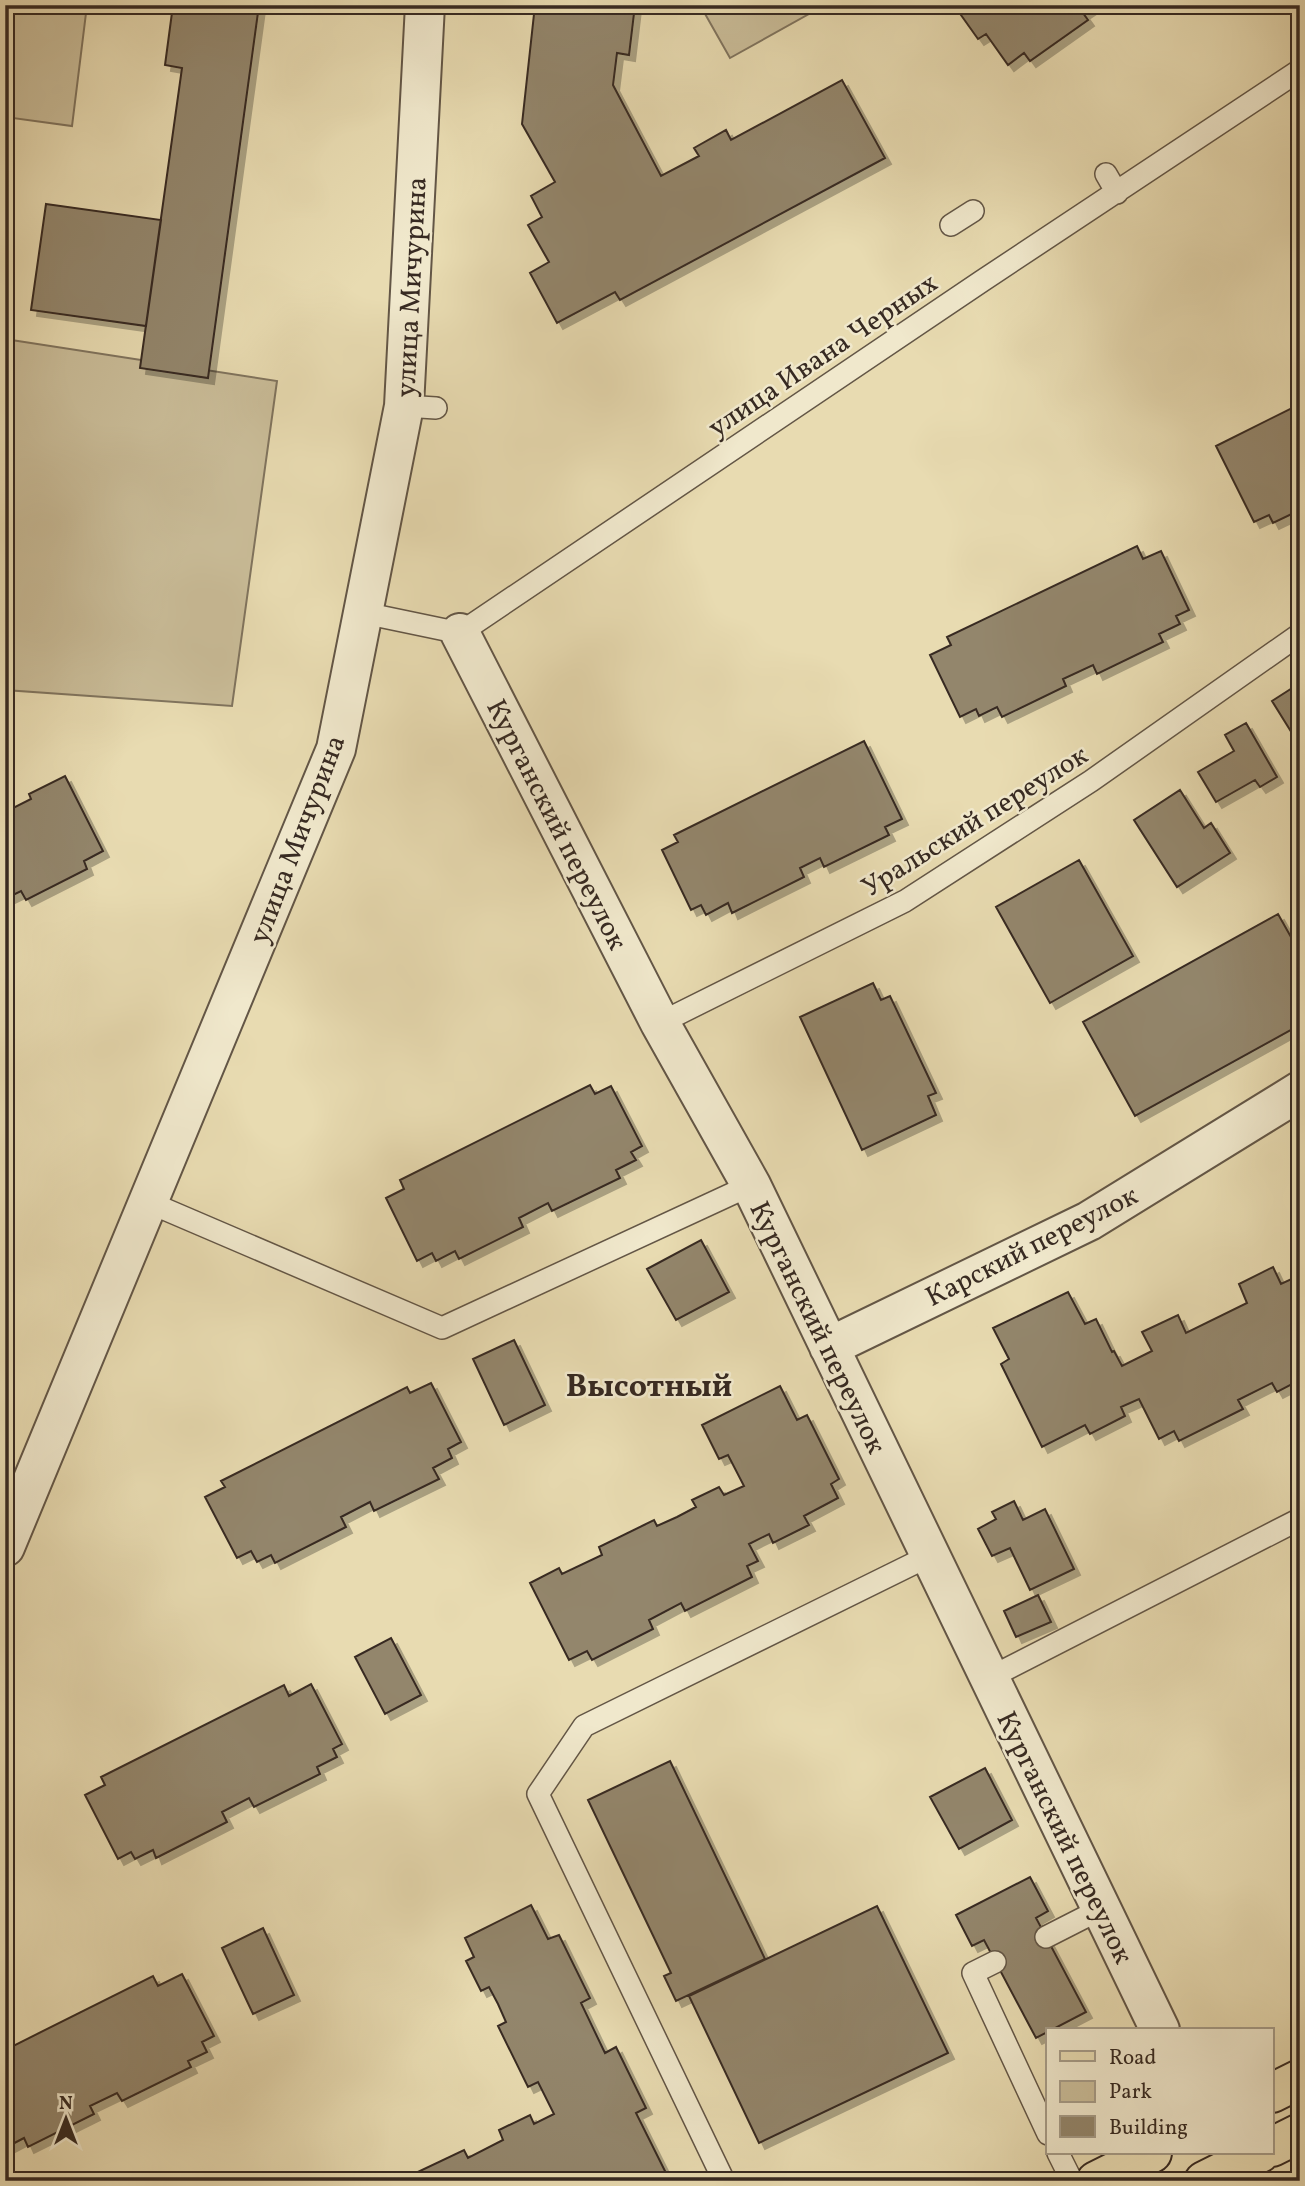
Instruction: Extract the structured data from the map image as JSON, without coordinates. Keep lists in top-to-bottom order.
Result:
{
  "streets": {
    "street": ["улица Мичурина", "Курганский переулок", "Карский переулок"],
    "lane": ["улица Ивана Черных", "Уральский переулок"]
  },
  "crossings": [
    ["улица Ивана Черных", "Курганский переулок"],
    ["Уральский переулок", "Курганский переулок"],
    ["Курганский переулок", "Карский переулок"]
  ],
  "districts": ["Высотный"],
  "legend": ["Road", "Park", "Building"],
  "north": "top"
}
